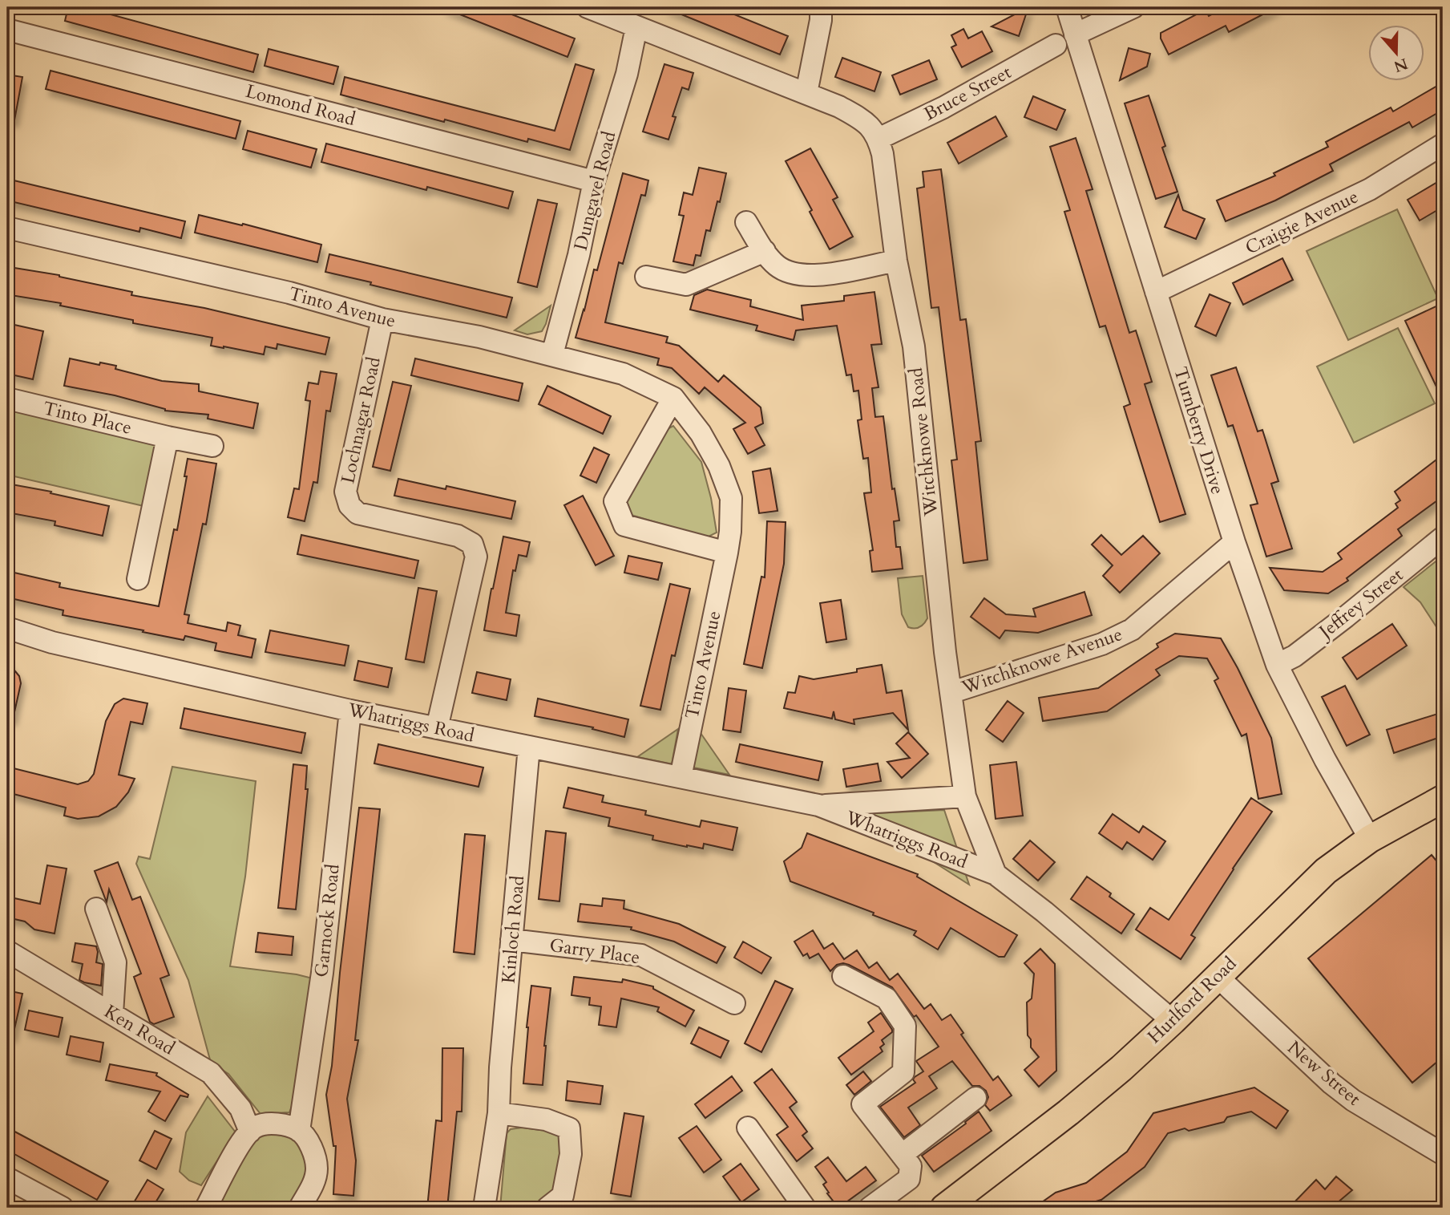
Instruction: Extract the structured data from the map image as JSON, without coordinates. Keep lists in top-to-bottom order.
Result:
{
  "streets": {
    "main road": ["Hurlford Road"],
    "street": [
      "Bruce Street",
      "Lomond Road",
      "Dungavel Road",
      "Craigie Avenue",
      "Tinto Avenue",
      "Tinto Place",
      "Lochnagar Road",
      "Turnberry Drive",
      "Witchknowe Road",
      "Jeffrey Street",
      "Witchknowe Avenue",
      "Whatriggs Road",
      "Garnock Road",
      "Kinloch Road",
      "Garry Place",
      "Ken Road",
      "New Street"
    ]
  },
  "crossings": [
    ["Bruce Street", "Witchknowe Road"],
    ["Lomond Road", "Dungavel Road"],
    ["Dungavel Road", "Tinto Avenue"],
    ["Craigie Avenue", "Turnberry Drive"],
    ["Tinto Avenue", "Lochnagar Road"],
    ["Tinto Avenue", "Whatriggs Road"],
    ["Lochnagar Road", "Whatriggs Road"],
    ["Turnberry Drive", "Jeffrey Street"],
    ["Turnberry Drive", "Witchknowe Avenue"],
    ["Turnberry Drive", "Hurlford Road"],
    ["Witchknowe Road", "Witchknowe Avenue"],
    ["Witchknowe Road", "Whatriggs Road"],
    ["Whatriggs Road", "Garnock Road"],
    ["Whatriggs Road", "Kinloch Road"],
    ["Kinloch Road", "Garry Place"],
    ["Hurlford Road", "New Street"]
  ],
  "north": "bottom"
}
